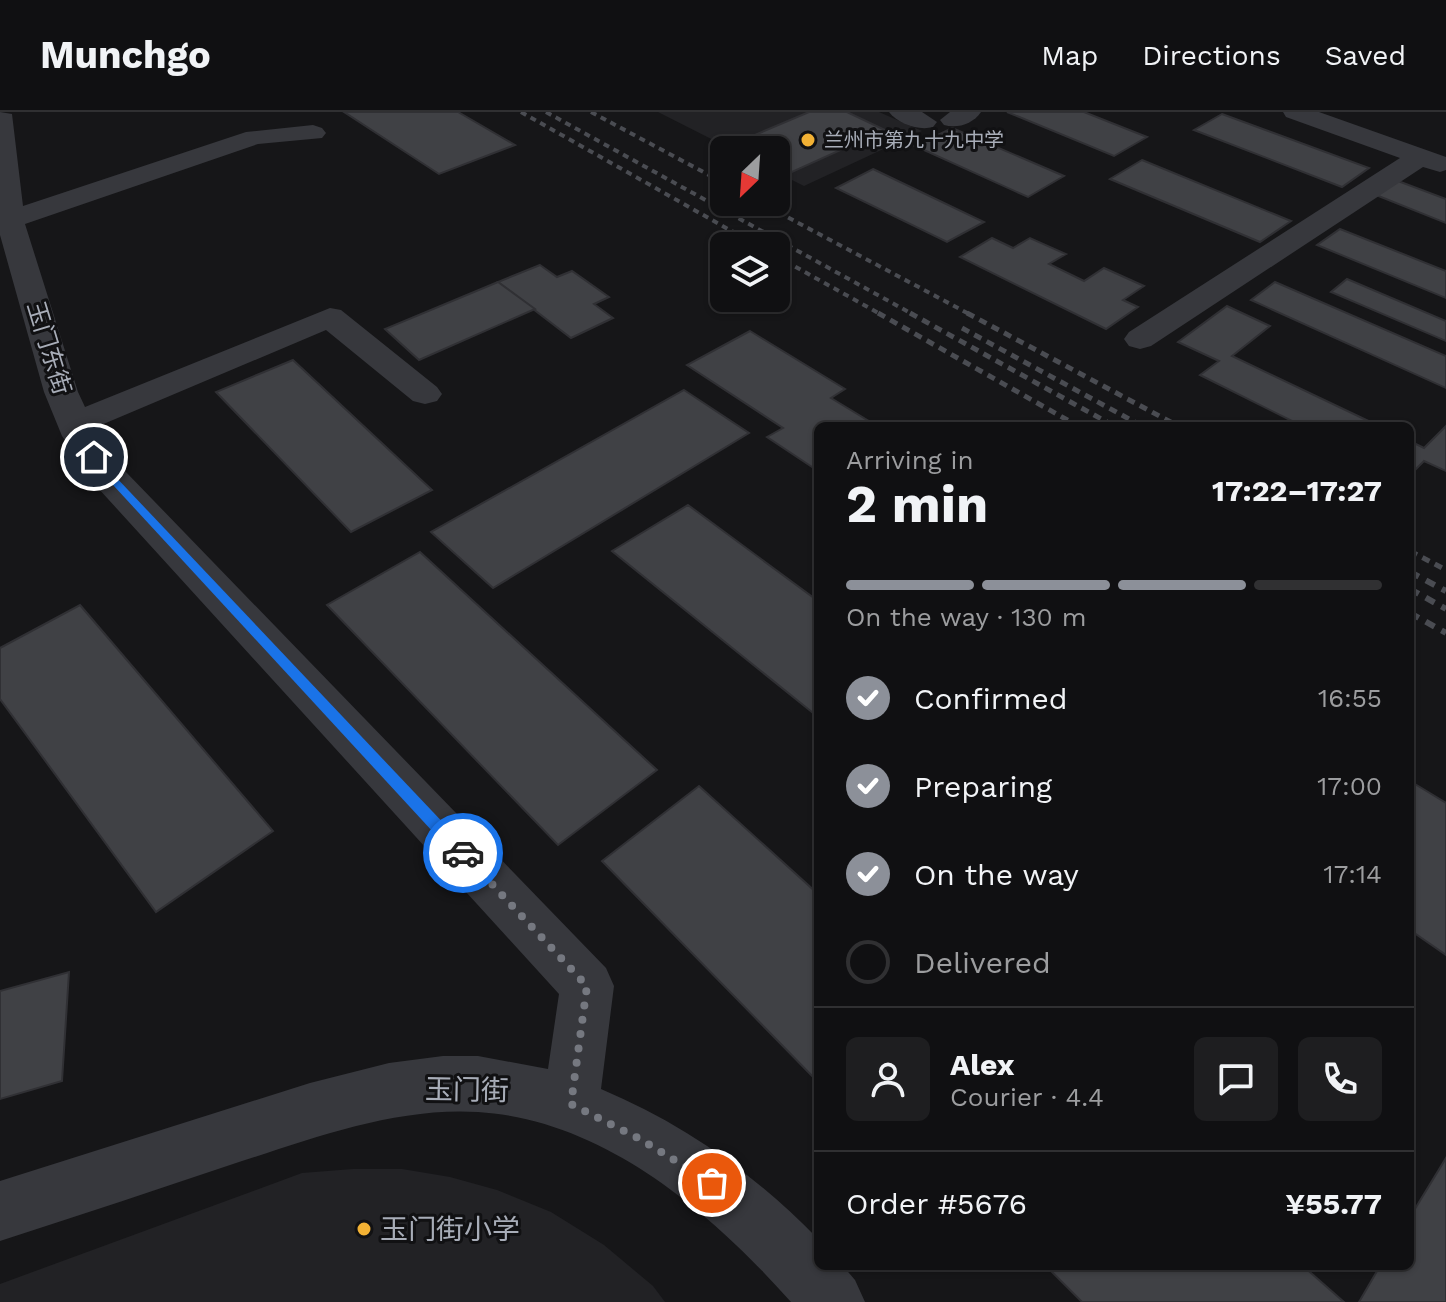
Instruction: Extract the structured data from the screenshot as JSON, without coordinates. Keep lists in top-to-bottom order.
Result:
{
  "streets": {
    "street": ["玉门东街", "玉门街"]
  },
  "crossings": [
    ["玉门东街", "玉门街"]
  ],
  "places": ["兰州市第九十九中学", "玉门街小学"],
  "north": "bottom left",
  "page": {
    "header": "Munchgo",
    "nav": ["Map", "Directions", "Saved"],
    "heading": ["2 min", "Arriving in", "17:22–17:27"],
    "panel": [
      "Alex",
      "Courier · 4.4",
      "Order #5676",
      "¥55.77"
    ],
    "bar": "On the way · 130 m",
    "list": [
      ["Confirmed", "16:55"],
      ["Preparing", "17:00"],
      ["On the way", "17:14"],
      "Delivered"
    ]
  }
}
